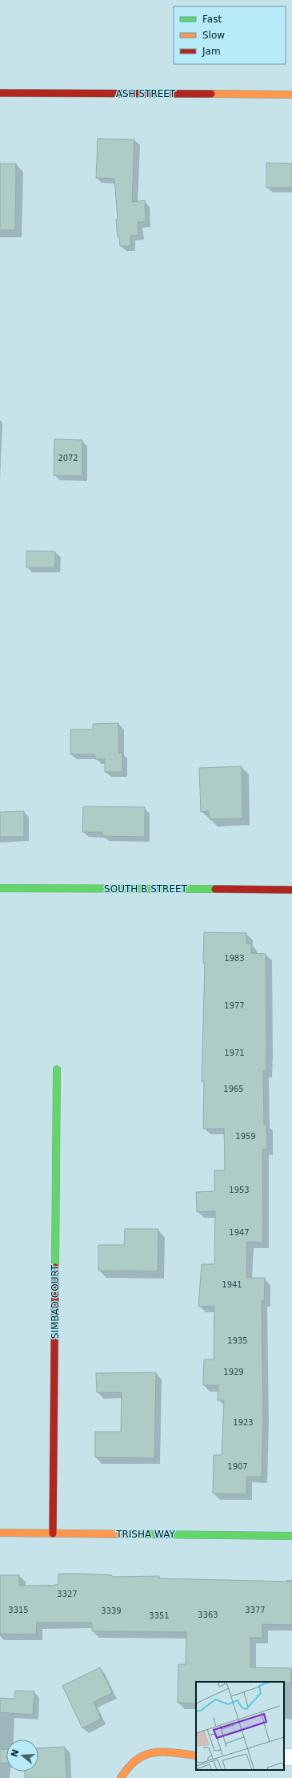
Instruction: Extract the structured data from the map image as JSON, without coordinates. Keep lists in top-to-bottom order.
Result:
{
  "streets": {
    "street": [
      "ASH STREET",
      "SOUTH B STREET",
      "SIMBAD COURT",
      "TRISHA WAY"
    ]
  },
  "crossings": [
    ["SIMBAD COURT", "TRISHA WAY"]
  ],
  "house_numbers": [
    "2072",
    "1983",
    "1977",
    "1971",
    "1965",
    "1959",
    "1953",
    "1947",
    "1941",
    "1935",
    "1929",
    "1923",
    "1907",
    "3327",
    "3315",
    "3377",
    "3339",
    "3363",
    "3351"
  ],
  "legend": ["Fast", "Slow", "Jam"],
  "north": "left"
}
